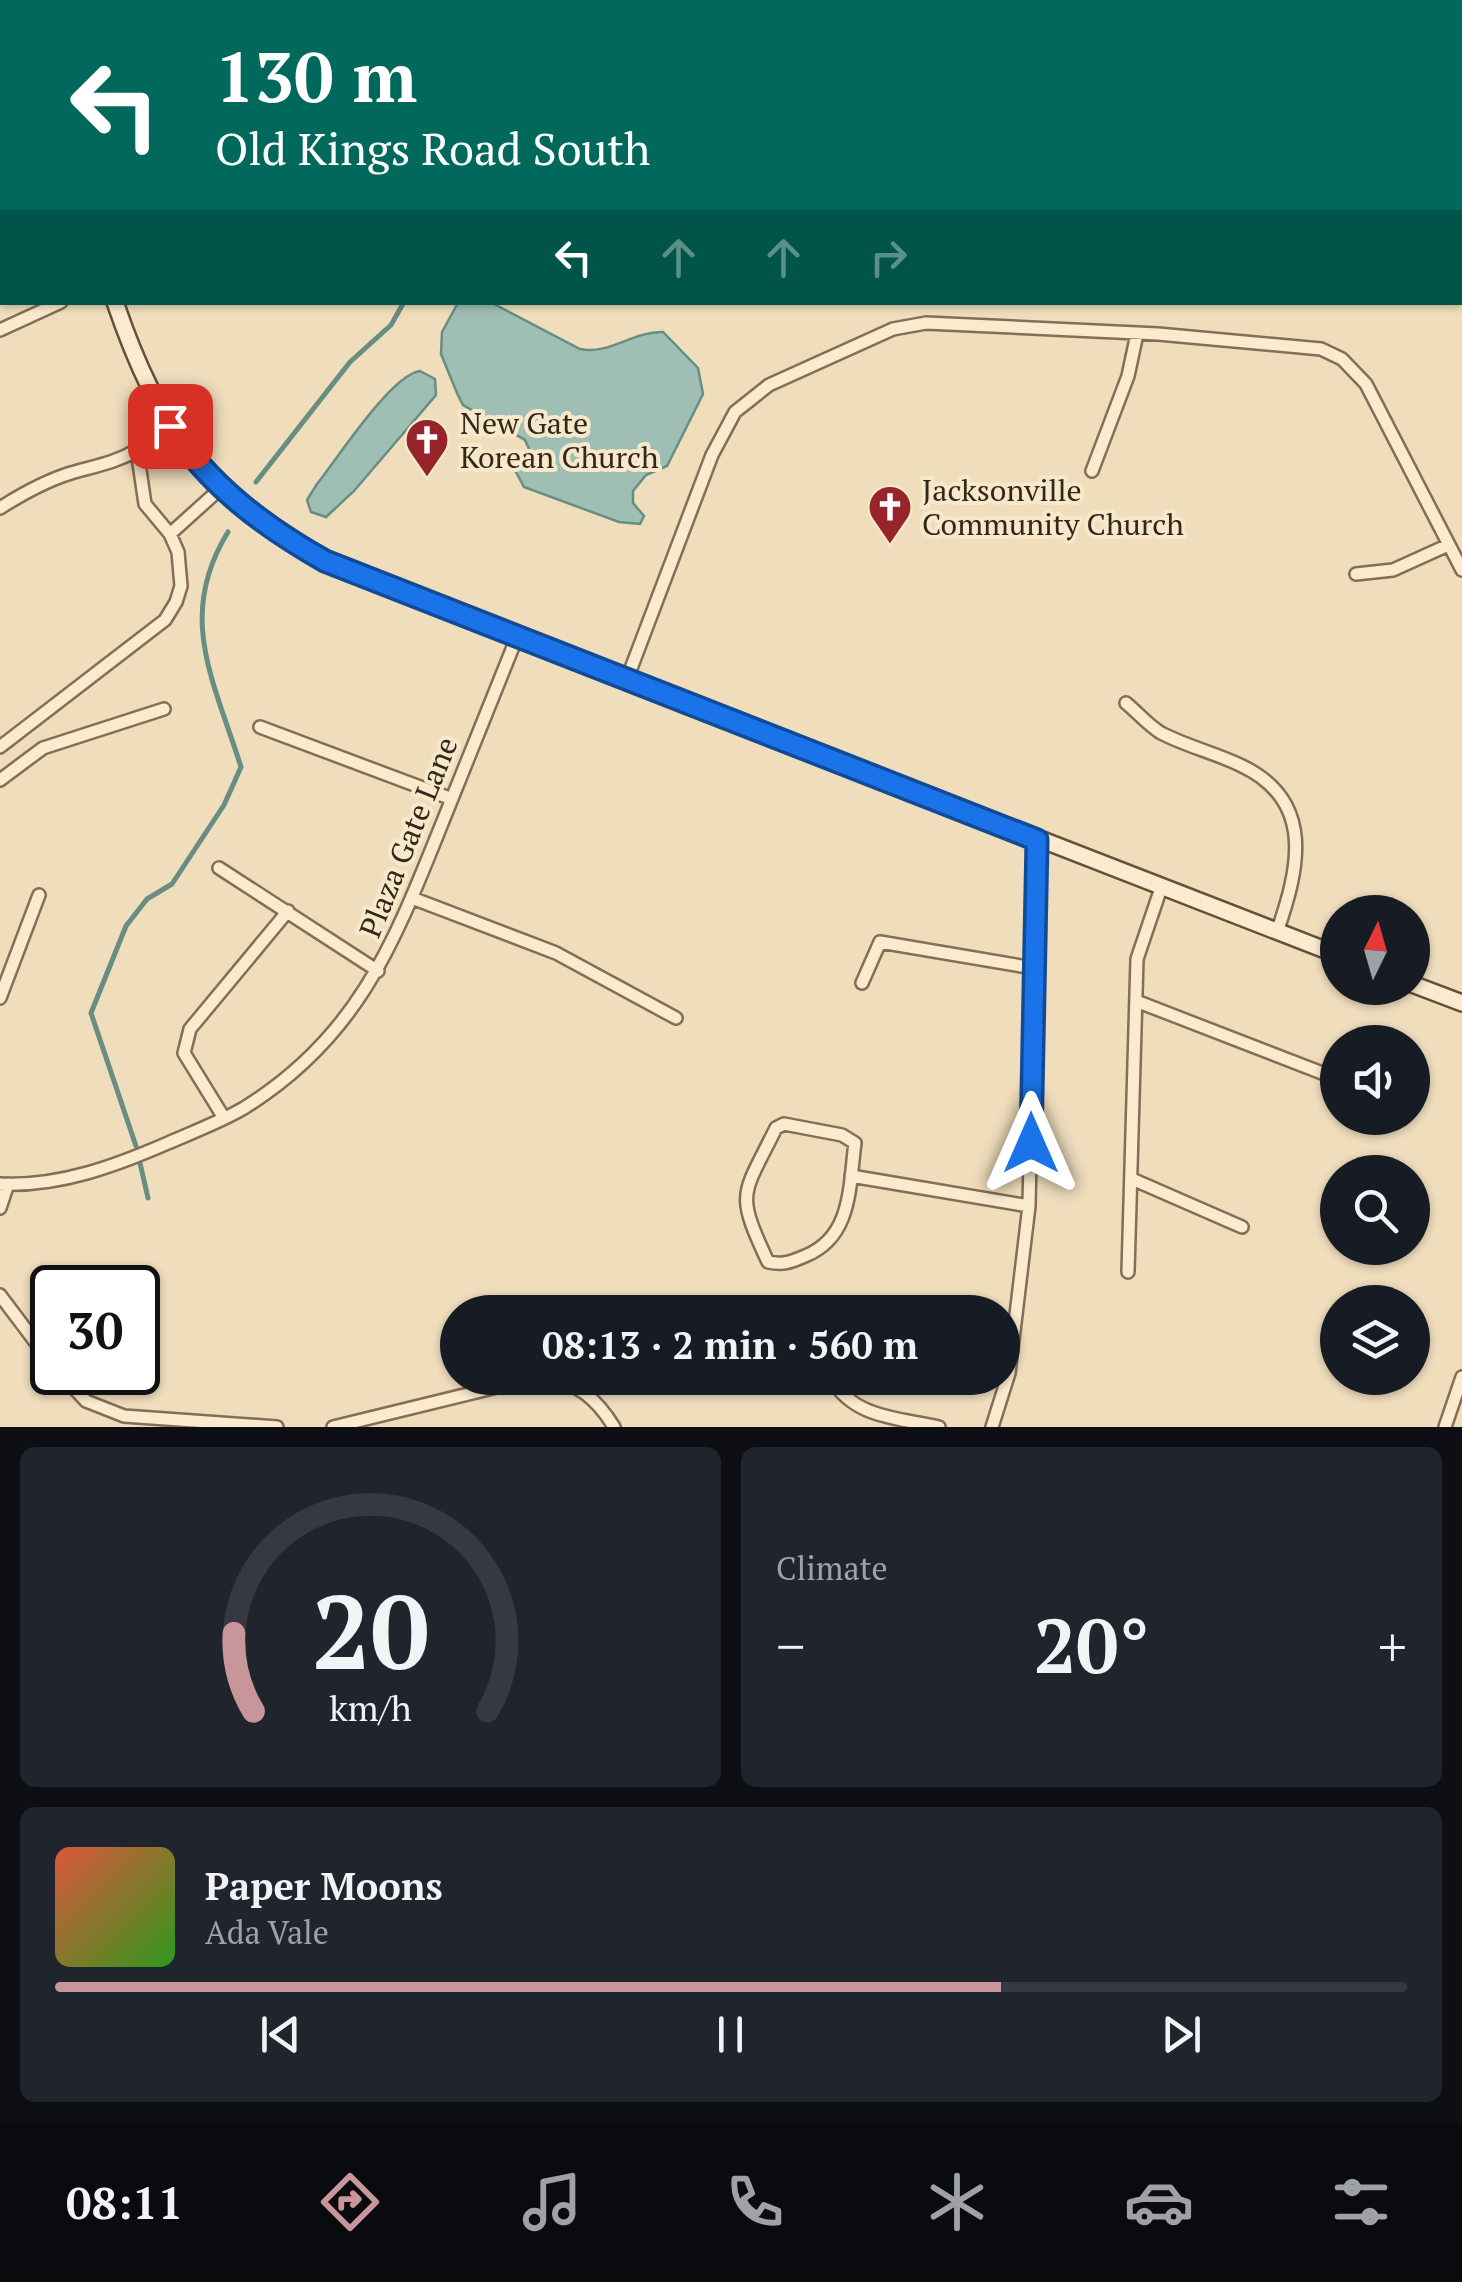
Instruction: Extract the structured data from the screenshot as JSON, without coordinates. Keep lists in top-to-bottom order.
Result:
{
  "streets": {
    "street": ["Plaza Gate Lane"]
  },
  "places": {
    "church": ["New Gate Korean Church", "Jacksonville Community Church"]
  },
  "north": "top",
  "page": {
    "turn": ["130 m", "Old Kings Road South"],
    "limit": "30",
    "trip": "08:13 · 2 min · 560 m",
    "tile": "Climate",
    "heat": ["−", "20°", "+"],
    "song": ["Paper Moons", "Ada Vale"],
    "tabs": "08:11",
    "gauge": ["20", "km/h"]
  }
}
